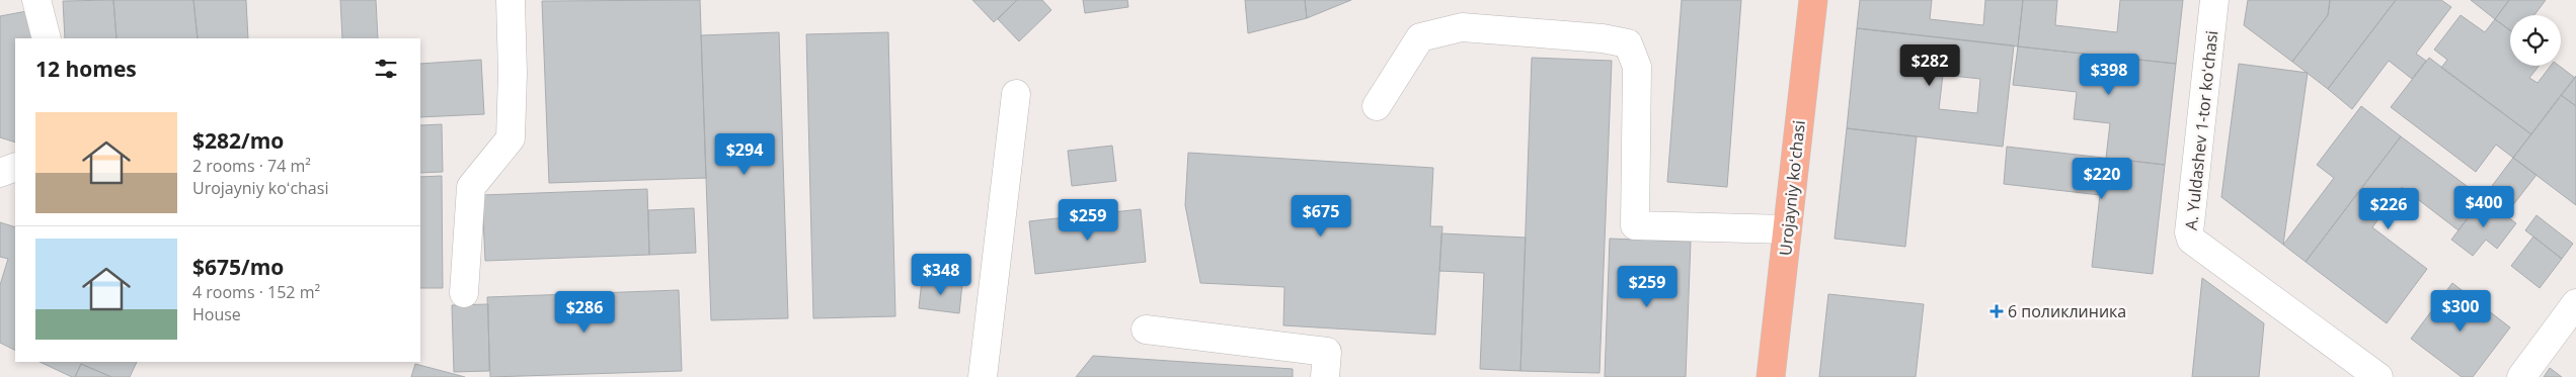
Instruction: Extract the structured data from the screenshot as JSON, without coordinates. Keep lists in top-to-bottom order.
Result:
{
  "streets": {
    "main road": ["Urоjayniy koʻchasi"],
    "street": ["A. Yuldashev 1-tor koʻchasi"]
  },
  "places": {
    "health": ["6 поликлиника"]
  },
  "page": {
    "heading": "12 homes",
    "price": [
      "$282",
      "$398",
      "$294",
      "$220",
      "$400",
      "$226",
      "$675",
      "$259",
      "$348",
      "$259",
      "$300",
      "$286"
    ],
    "list": [
      {
        "name": "$282/mo",
        "note": "2 rooms · 74 m² · Urоjayniy koʻchasi"
      },
      {
        "name": "$675/mo",
        "note": "4 rooms · 152 m² · House"
      }
    ]
  }
}
